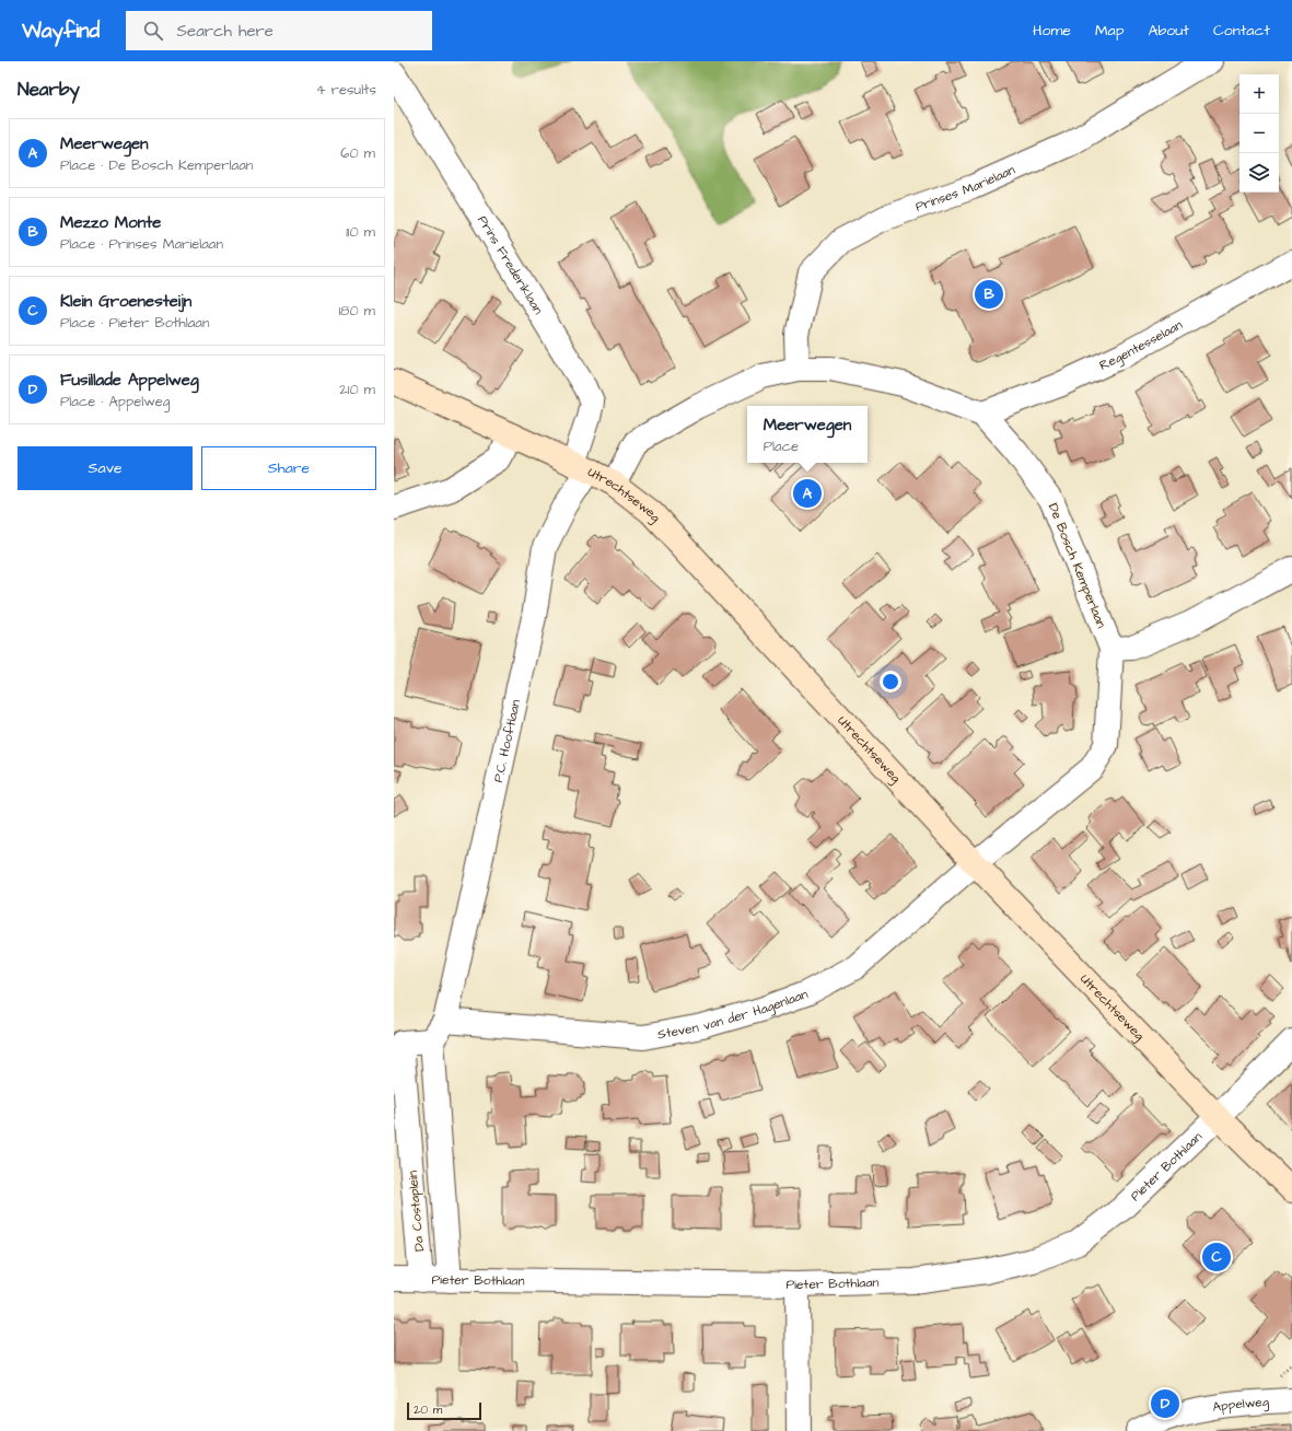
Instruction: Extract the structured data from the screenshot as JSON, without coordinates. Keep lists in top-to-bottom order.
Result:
{
  "streets": {
    "street": [
      "Prinses Marielaan",
      "Prins Frederiklaan",
      "Regentesselaan",
      "Utrechtseweg",
      "De Bosch Kemperlaan",
      "P.C. Hooftlaan",
      "Steven van der Hagenlaan",
      "Pieter Bothlaan",
      "Da Costaplein",
      "Appelweg"
    ]
  },
  "crossings": [
    ["Prinses Marielaan", "De Bosch Kemperlaan"],
    ["Prins Frederiklaan", "Utrechtseweg"],
    ["Prins Frederiklaan", "P.C. Hooftlaan"],
    ["Regentesselaan", "De Bosch Kemperlaan"],
    ["Utrechtseweg", "De Bosch Kemperlaan"],
    ["Utrechtseweg", "P.C. Hooftlaan"],
    ["Utrechtseweg", "Steven van der Hagenlaan"],
    ["Utrechtseweg", "Pieter Bothlaan"],
    ["De Bosch Kemperlaan", "Steven van der Hagenlaan"],
    ["P.C. Hooftlaan", "Steven van der Hagenlaan"],
    ["P.C. Hooftlaan", "Da Costaplein"],
    ["Steven van der Hagenlaan", "Da Costaplein"],
    ["Pieter Bothlaan", "Da Costaplein"]
  ],
  "scale_bar": "20 m",
  "page": {
    "header": "Wayfind",
    "search": "Search here",
    "nav": [
      "Home",
      "Map",
      "About",
      "Contact"
    ],
    "heading": ["Nearby", "4 results"],
    "map_buttons": ["+", "−"],
    "list": [
      {
        "mark": "A",
        "name": "Meerwegen",
        "note": "Place · De Bosch Kemperlaan",
        "value": "60 m"
      },
      {
        "mark": "B",
        "name": "Mezzo Monte",
        "note": "Place · Prinses Marielaan",
        "value": "110 m"
      },
      {
        "mark": "C",
        "name": "Klein Groenesteijn",
        "note": "Place · Pieter Bothlaan",
        "value": "180 m"
      },
      {
        "mark": "D",
        "name": "Fusillade Appelweg",
        "note": "Place · Appelweg",
        "value": "210 m"
      }
    ],
    "pins": [
      "B",
      "A",
      "C",
      "D"
    ],
    "popup": ["Meerwegen", "Place"],
    "buttons": ["Save", "Share"],
    "scale": "20 m"
  }
}
